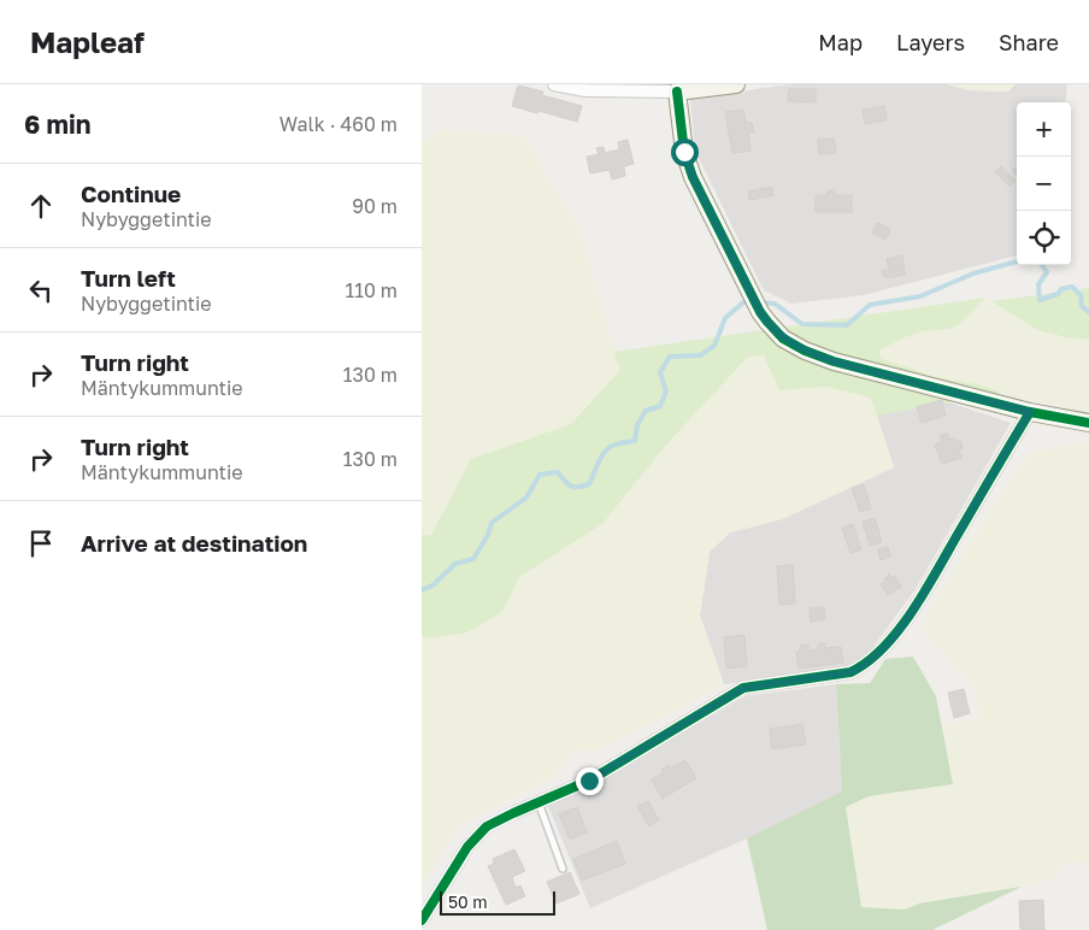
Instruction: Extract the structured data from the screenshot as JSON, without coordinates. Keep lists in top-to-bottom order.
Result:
{
  "scale_bar": "50 m",
  "page": {
    "header": "Mapleaf",
    "nav": ["Map", "Layers", "Share"],
    "heading": ["6 min", "Walk · 460 m"],
    "map_buttons": ["+", "−"],
    "list": [
      ["Continue", "Nybyggetintie", "90 m"],
      ["Turn left", "Nybyggetintie", "110 m"],
      ["Turn right", "Mäntykummuntie", "130 m"],
      ["Turn right", "Mäntykummuntie", "130 m"],
      "Arrive at destination"
    ],
    "scale": "50 m"
  }
}
